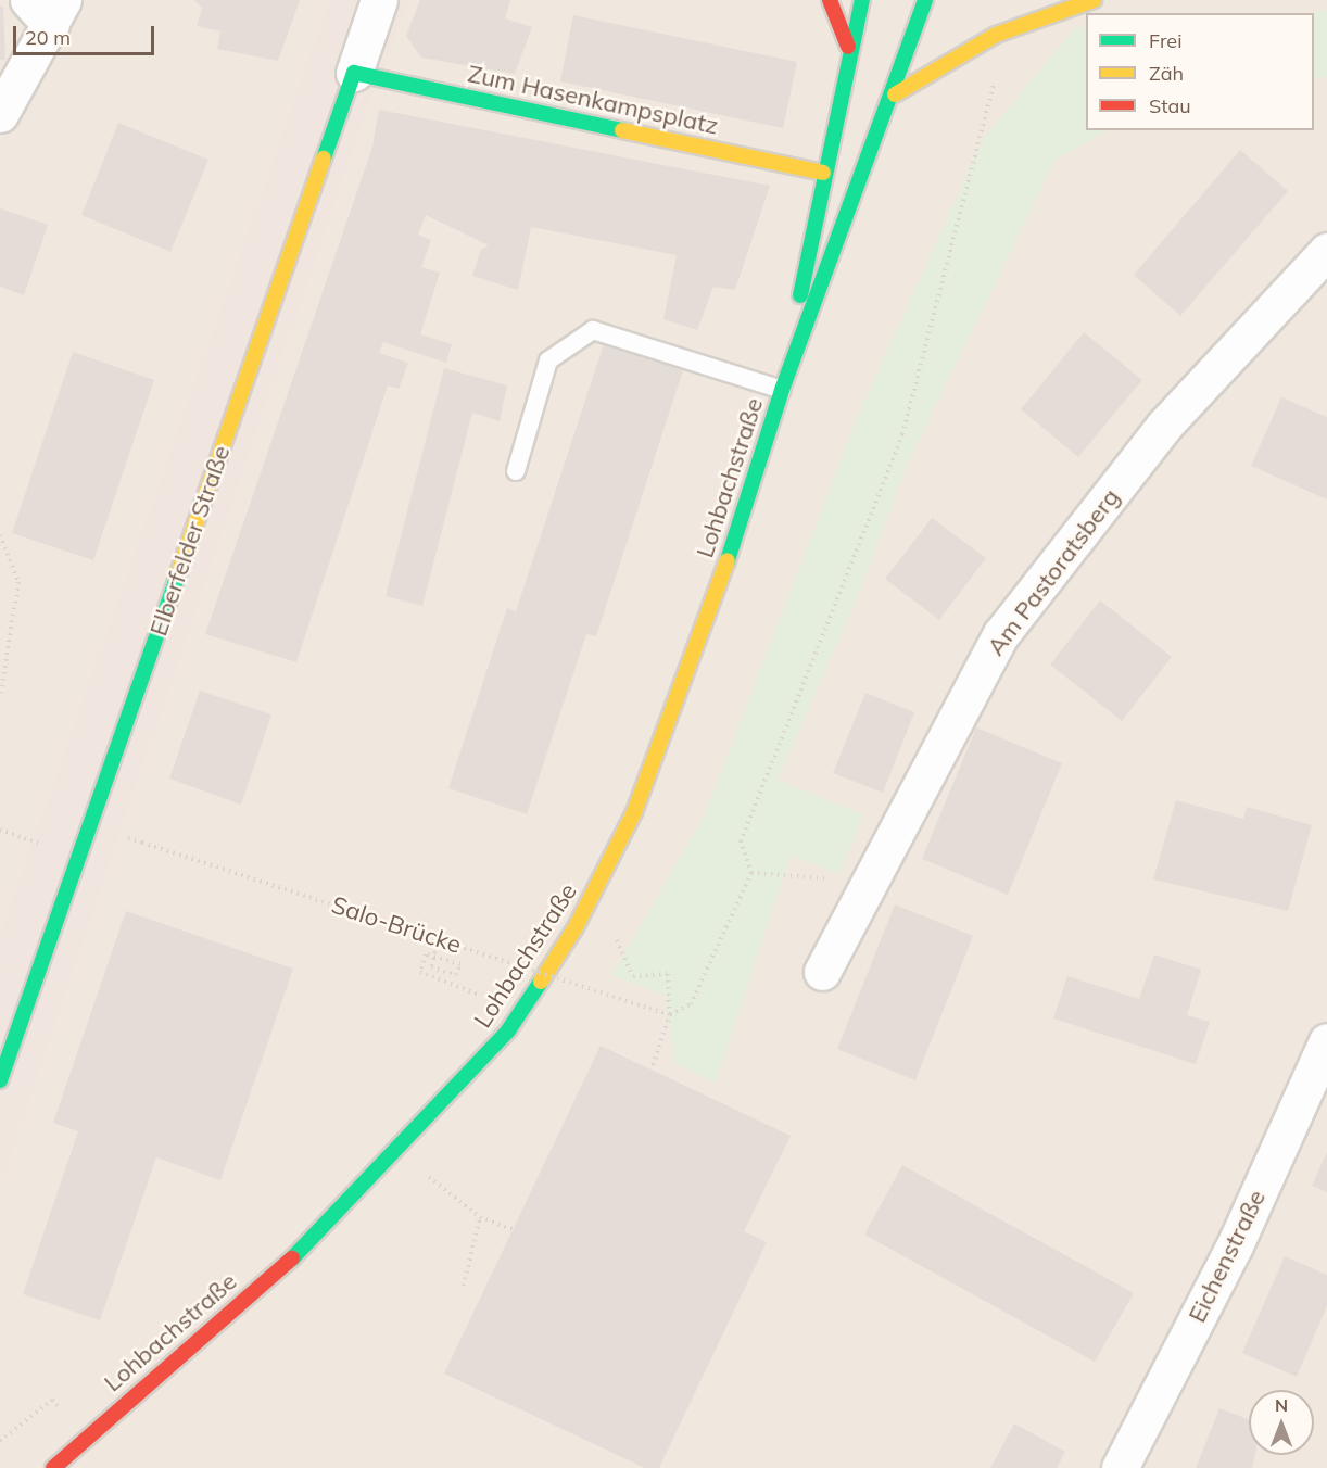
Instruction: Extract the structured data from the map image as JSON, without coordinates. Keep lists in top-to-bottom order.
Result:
{
  "streets": {
    "main road": ["Zum Hasenkampsplatz", "Lohbachstraße", "Elberfelder Straße"],
    "street": ["Am Pastoratsberg", "Eichenstraße"],
    "path": ["Salo-Brücke"]
  },
  "crossings": [
    ["Zum Hasenkampsplatz", "Lohbachstraße"],
    ["Zum Hasenkampsplatz", "Elberfelder Straße"]
  ],
  "legend": ["Frei", "Zäh", "Stau"],
  "scale_bar": "20 m",
  "north": "top"
}
